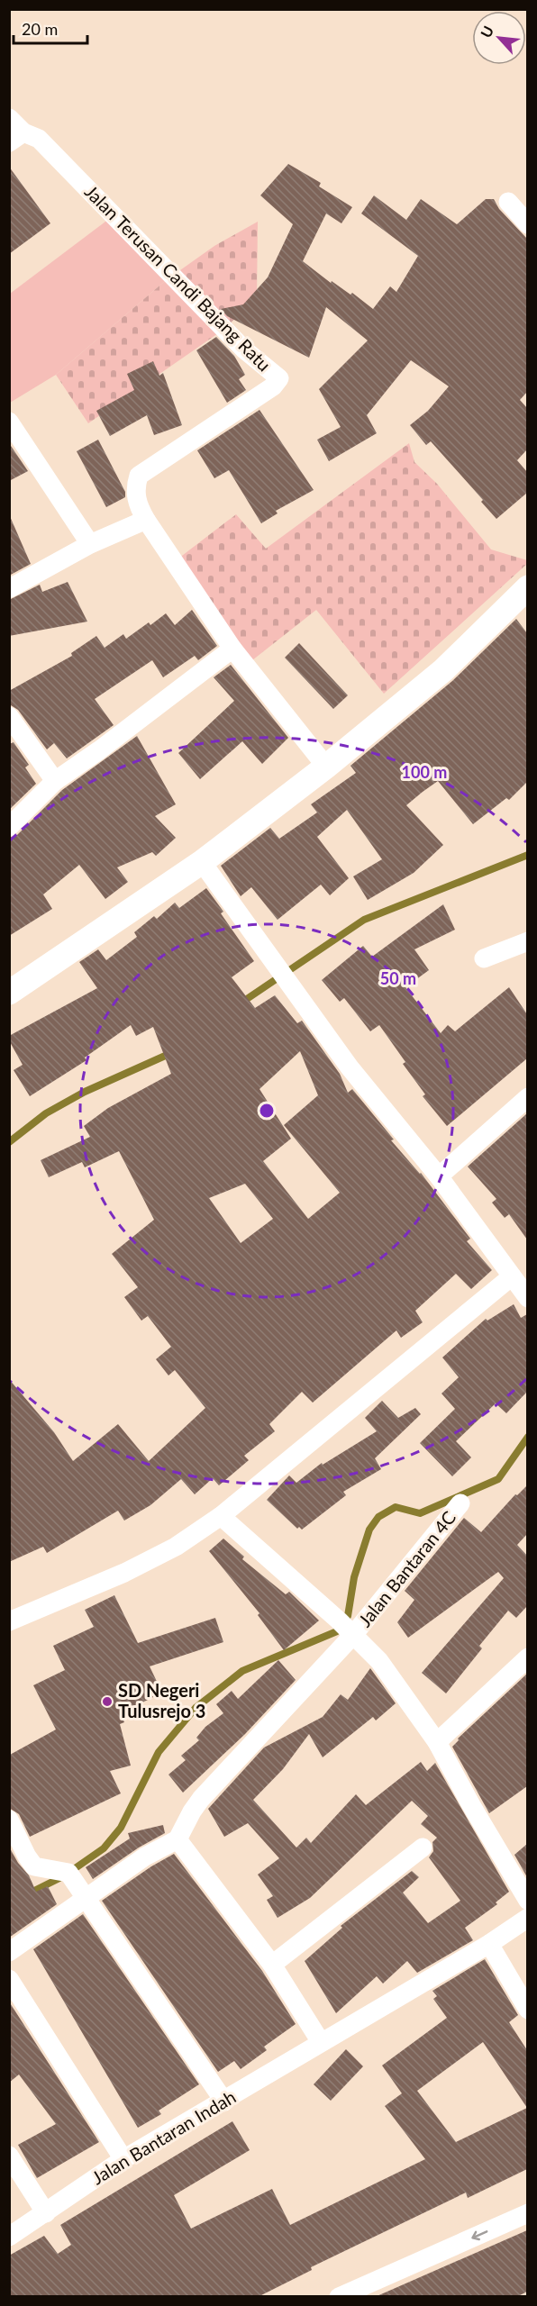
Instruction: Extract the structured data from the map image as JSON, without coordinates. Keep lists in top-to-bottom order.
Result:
{
  "streets": {
    "street": ["Jalan Terusan Candi Bajang Ratu", "Jalan Bantaran 4C", "Jalan Bantaran Indah"]
  },
  "places": ["SD Negeri Tulusrejo 3"],
  "scale_bar": "20 m",
  "north": "top left",
  "rings": ["100 m", "50 m"]
}
